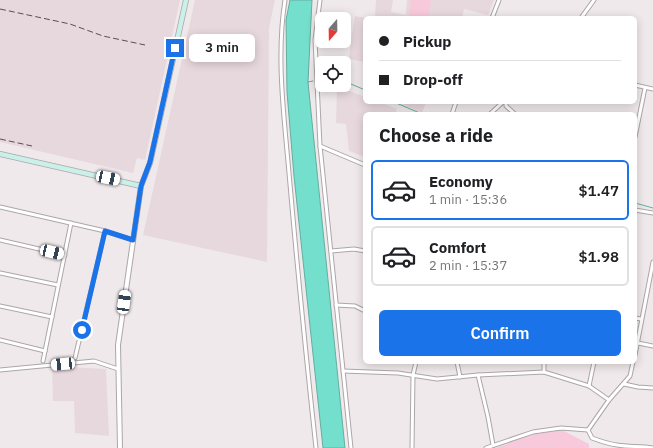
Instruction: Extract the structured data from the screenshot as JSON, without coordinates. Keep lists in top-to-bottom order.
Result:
{
  "north": "bottom",
  "page": {
    "banner": ["Pickup", "Drop-off"],
    "bubble": "3 min",
    "heading": "Choose a ride",
    "list": [
      {
        "name": "Economy",
        "note": "1 min · 15:36",
        "value": "$1.47"
      },
      {
        "name": "Comfort",
        "note": "2 min · 15:37",
        "value": "$1.98"
      }
    ],
    "buttons": "Confirm"
  }
}
